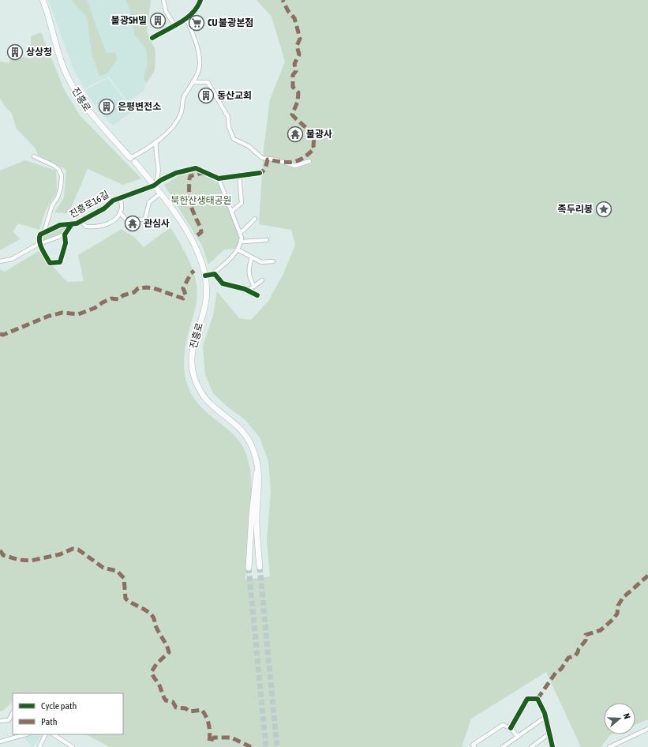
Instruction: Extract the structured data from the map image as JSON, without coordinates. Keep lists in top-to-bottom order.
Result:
{
  "streets": {
    "main road": ["진흥로"],
    "street": ["진흥로16길"]
  },
  "crossings": [
    ["진흥로", "진흥로16길"]
  ],
  "parks": ["북한산생태공원"],
  "places": {
    "building": [
      "불광SH빌",
      "상상청",
      "동산교회",
      "은평변전소"
    ],
    "supermarket": ["CU 불광본점"],
    "temple": ["불광사", "관심사"],
    "place": ["족두리봉"]
  },
  "legend": ["Cycle path", "Path"],
  "north": "right"
}
